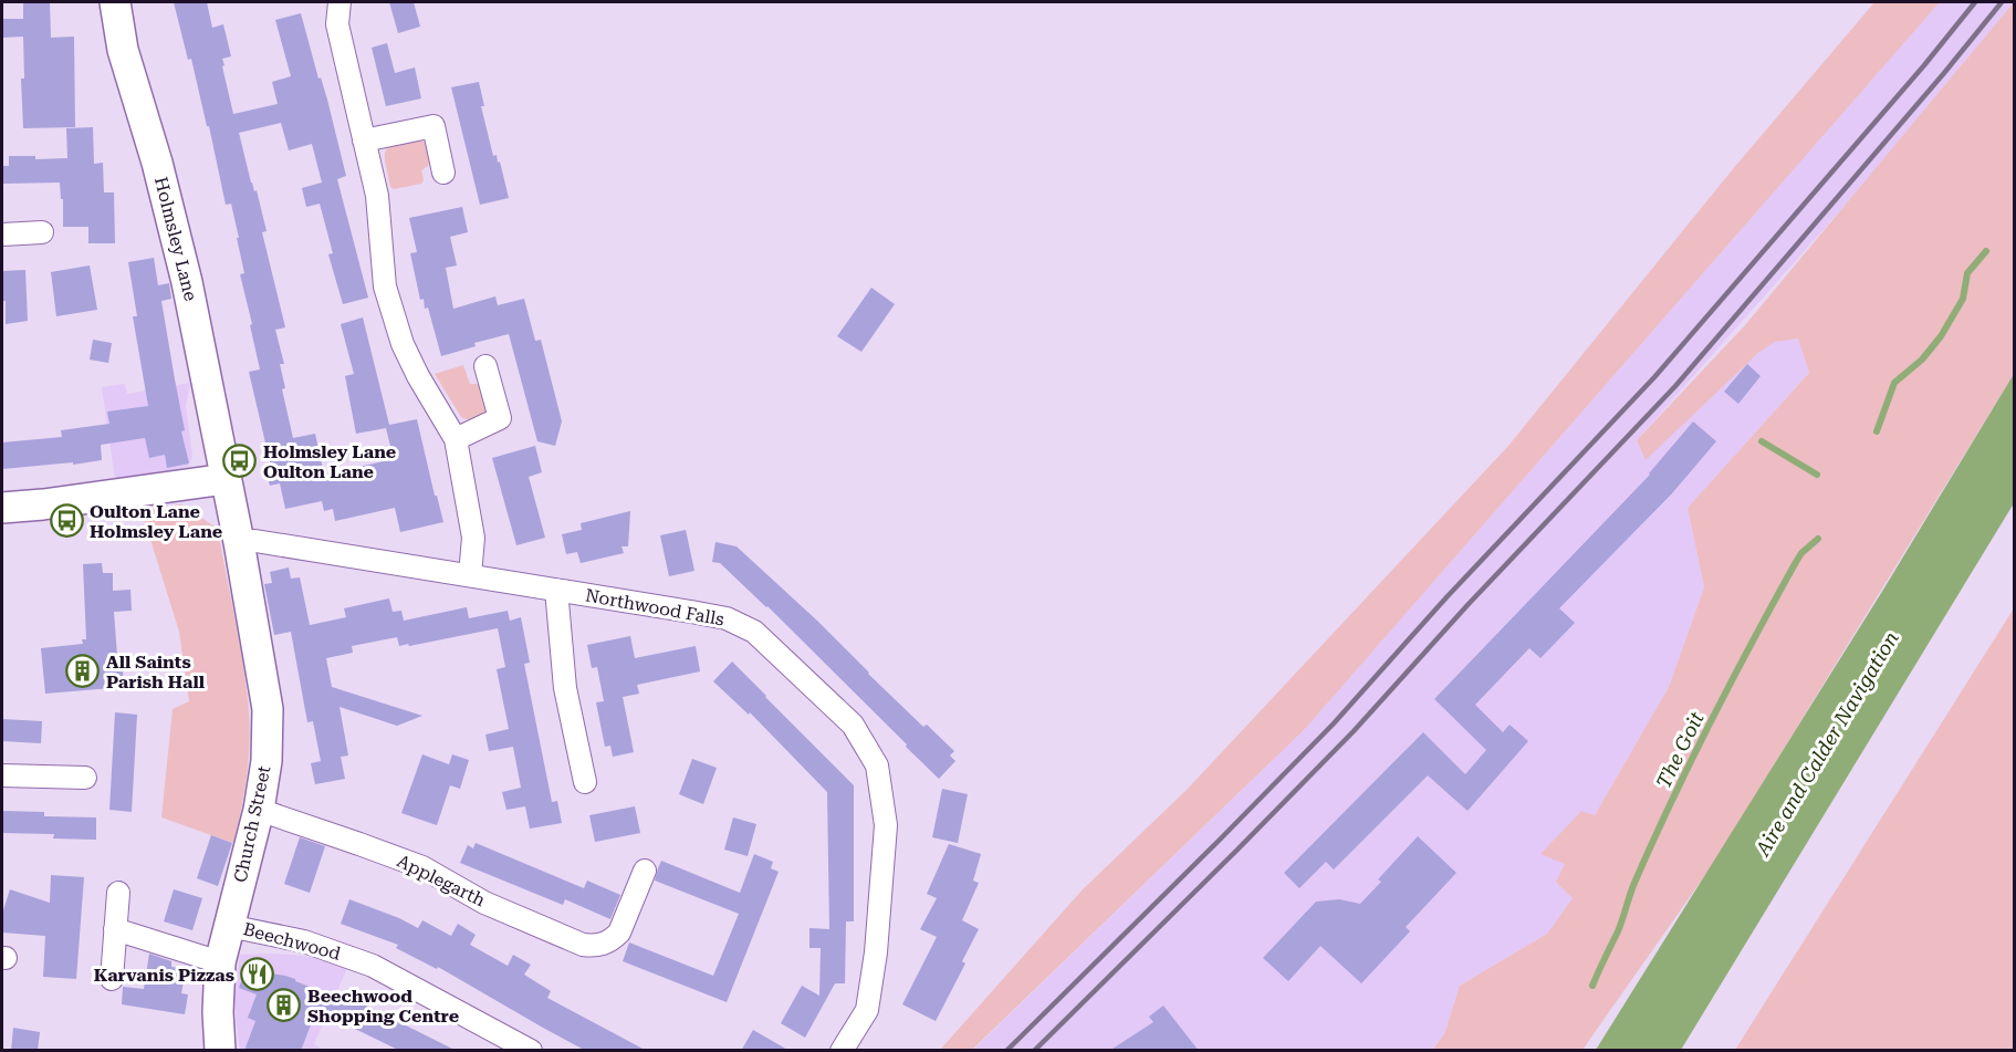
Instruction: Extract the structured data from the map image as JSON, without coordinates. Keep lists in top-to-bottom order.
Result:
{
  "streets": {
    "street": [
      "Holmsley Lane",
      "Northwood Falls",
      "Church Street",
      "Applegarth",
      "Beechwood"
    ]
  },
  "crossings": [
    ["Holmsley Lane", "Church Street"],
    ["Northwood Falls", "Church Street"],
    ["Church Street", "Applegarth"],
    ["Church Street", "Beechwood"]
  ],
  "water": ["Aire and Calder Navigation", "The Goit"],
  "places": {
    "bus stop": ["Holmsley Lane Oulton Lane", "Oulton Lane Holmsley Lane"],
    "building": ["All Saints Parish Hall", "Beechwood Shopping Centre"],
    "restaurant": ["Karvanis Pizzas"]
  }
}
